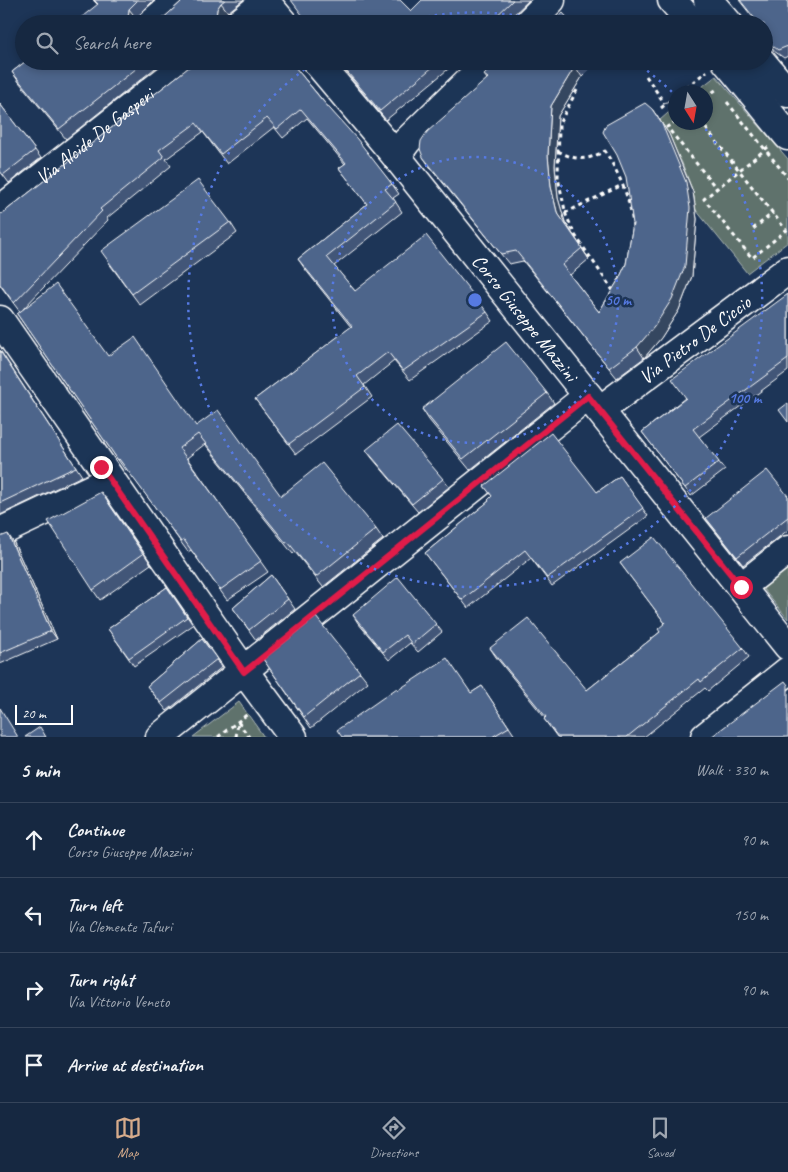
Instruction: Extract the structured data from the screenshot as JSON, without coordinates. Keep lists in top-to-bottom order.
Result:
{
  "streets": {
    "street": ["Via Alcide De Gasperi", "Corso Giuseppe Mazzini", "Via Pietro De Ciccio"]
  },
  "crossings": [
    ["Corso Giuseppe Mazzini", "Via Pietro De Ciccio"]
  ],
  "scale_bar": "20 m",
  "north": "bottom",
  "page": {
    "search": "Search here",
    "scale": "20 m",
    "heading": ["5 min", "Walk · 330 m"],
    "list": [
      ["Continue", "Corso Giuseppe Mazzini", "90 m"],
      ["Turn left", "Via Clemente Tafuri", "150 m"],
      ["Turn right", "Via Vittorio Veneto", "90 m"],
      "Arrive at destination"
    ],
    "nav": ["Map", "Directions", "Saved"]
  },
  "rings": ["50 m", "100 m"]
}
